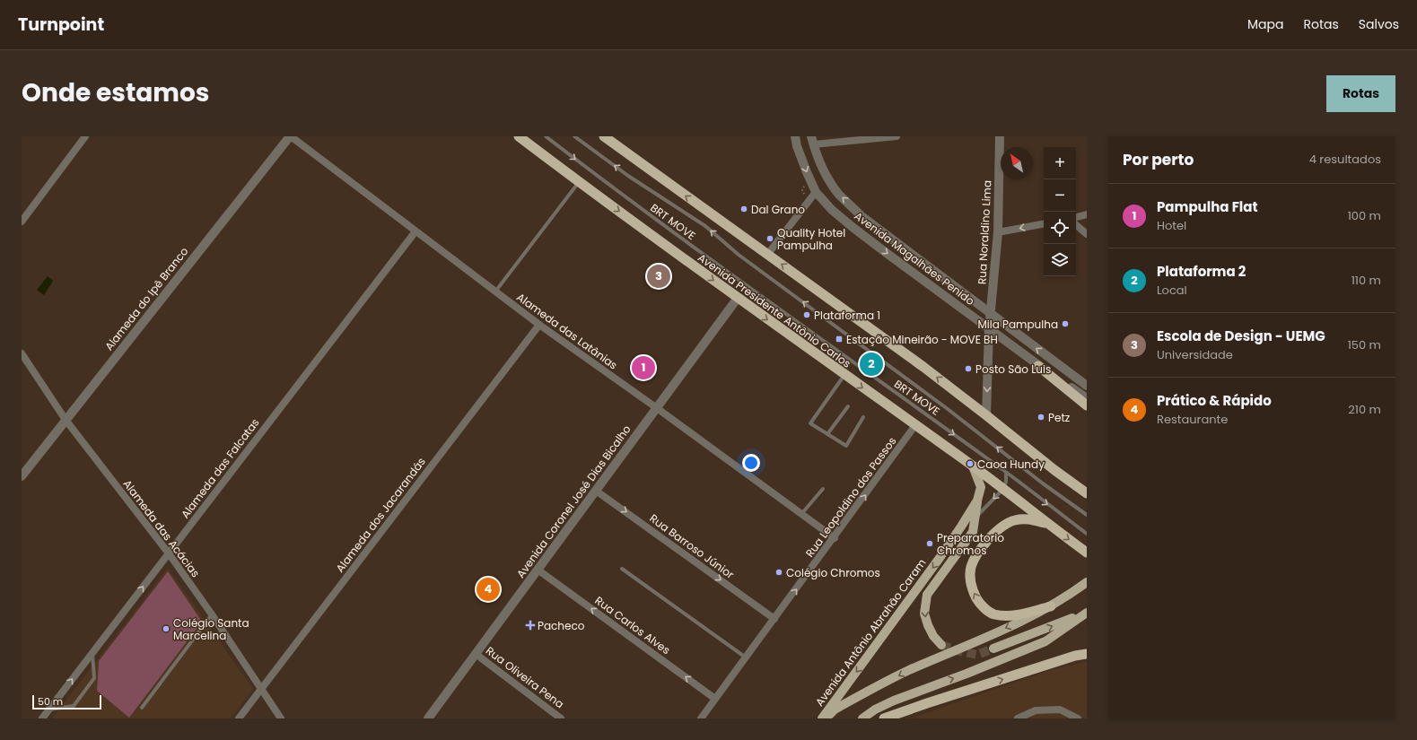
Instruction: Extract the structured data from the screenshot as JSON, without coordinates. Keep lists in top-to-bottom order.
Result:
{
  "streets": {
    "highway": ["Avenida Presidente Antônio Carlos"],
    "main road": ["Avenida Antônio Abrahão Caram"],
    "street": [
      "Rua Noraldino Lima",
      "Avenida Magalhães Penido",
      "Alameda do Ipê Branco",
      "Alameda das Latânias",
      "Alameda das Falcatas",
      "Rua Leopoldino dos Passos",
      "Avenida Coronel José Dias Bicalho",
      "Alameda dos Jacarandás",
      "Alameda das Acácias",
      "Rua Barroso Júnior",
      "Rua Carlos Alves",
      "Rua Oliveira Pena"
    ],
    "lane": ["BRT MOVE"]
  },
  "crossings": [
    ["Rua Noraldino Lima", "Avenida Magalhães Penido"],
    ["Alameda do Ipê Branco", "Alameda das Latânias"],
    ["Alameda do Ipê Branco", "Alameda das Acácias"],
    ["Avenida Presidente Antônio Carlos", "Rua Leopoldino dos Passos"],
    ["Avenida Presidente Antônio Carlos", "Avenida Coronel José Dias Bicalho"],
    ["Avenida Presidente Antônio Carlos", "Avenida Antônio Abrahão Caram"],
    ["Alameda das Latânias", "Alameda das Falcatas"],
    ["Alameda das Latânias", "Rua Leopoldino dos Passos"],
    ["Alameda das Latânias", "Avenida Coronel José Dias Bicalho"],
    ["Alameda das Latânias", "Alameda dos Jacarandás"],
    ["Alameda das Falcatas", "Alameda das Acácias"],
    ["Rua Leopoldino dos Passos", "Rua Barroso Júnior"],
    ["Rua Leopoldino dos Passos", "Rua Carlos Alves"],
    ["Avenida Coronel José Dias Bicalho", "Rua Barroso Júnior"],
    ["Avenida Coronel José Dias Bicalho", "Rua Carlos Alves"],
    ["Avenida Coronel José Dias Bicalho", "Rua Oliveira Pena"],
    ["Alameda dos Jacarandás", "Alameda das Acácias"]
  ],
  "one_way": ["Rua Leopoldino dos Passos", "Rua Barroso Júnior", "Rua Carlos Alves"],
  "places": {
    "other": [
      "Dal Grano",
      "Quality Hotel Pampulha",
      "Plataforma 1",
      "Mila Pampulha",
      "Posto São Luis",
      "Petz",
      "Caoa Hundy",
      "Preparatorio Chromos",
      "Colégio Chromos",
      "Colégio Santa Marcelina"
    ],
    "transit": ["Estação Mineirão - MOVE BH"],
    "health": ["Pacheco"]
  },
  "scale_bar": "50 m",
  "north": "top left",
  "page": {
    "header": "Turnpoint",
    "nav": ["Mapa", "Rotas", "Salvos"],
    "title": "Onde estamos",
    "buttons": "Rotas",
    "heading": ["Por perto", "4 resultados"],
    "map_buttons": ["+", "−"],
    "list": [
      {
        "mark": "1",
        "name": "Pampulha Flat",
        "note": "Hotel",
        "value": "100 m"
      },
      {
        "mark": "2",
        "name": "Plataforma 2",
        "note": "Local",
        "value": "110 m"
      },
      {
        "mark": "3",
        "name": "Escola de Design - UEMG",
        "note": "Universidade",
        "value": "150 m"
      },
      {
        "mark": "4",
        "name": "Prático & Rápido",
        "note": "Restaurante",
        "value": "210 m"
      }
    ],
    "pins": [
      "3",
      "2",
      "1",
      "4"
    ],
    "scale": "50 m"
  }
}
